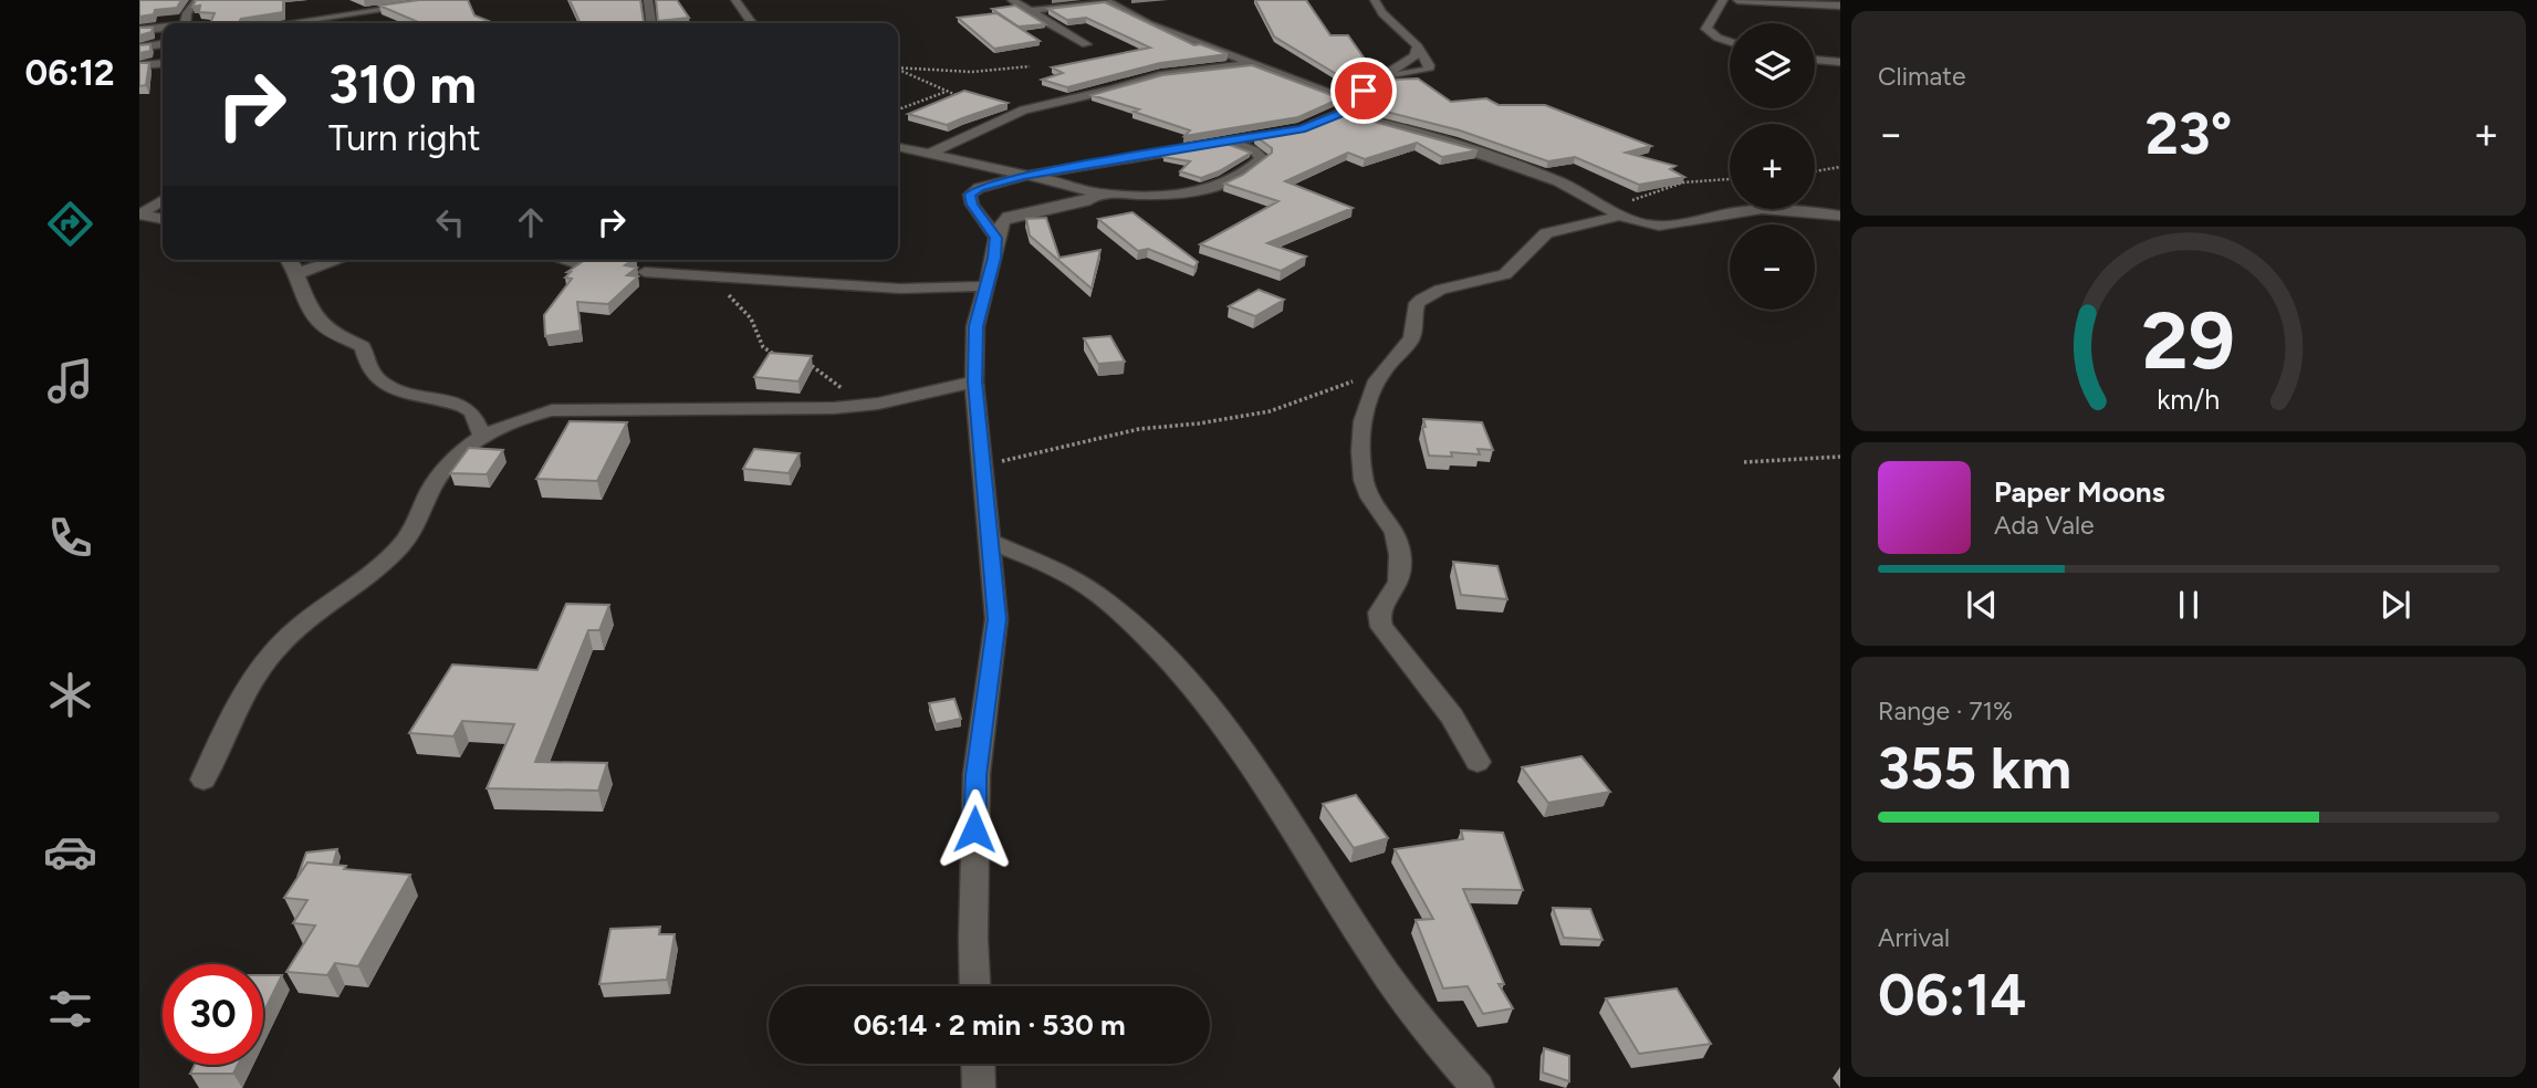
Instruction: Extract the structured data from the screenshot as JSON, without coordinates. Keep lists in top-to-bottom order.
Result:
{
  "page": {
    "tabs": "06:12",
    "tile": [
      "Climate",
      ["Range · 71%", "355 km"],
      ["Arrival", "06:14"]
    ],
    "map_buttons": ["+", "−"],
    "turn": ["310 m", "Turn right"],
    "heat": ["−", "23°", "+"],
    "song": ["Paper Moons", "Ada Vale"],
    "limit": "30",
    "trip": "06:14 · 2 min · 530 m",
    "gauge": ["29", "km/h"]
  }
}
